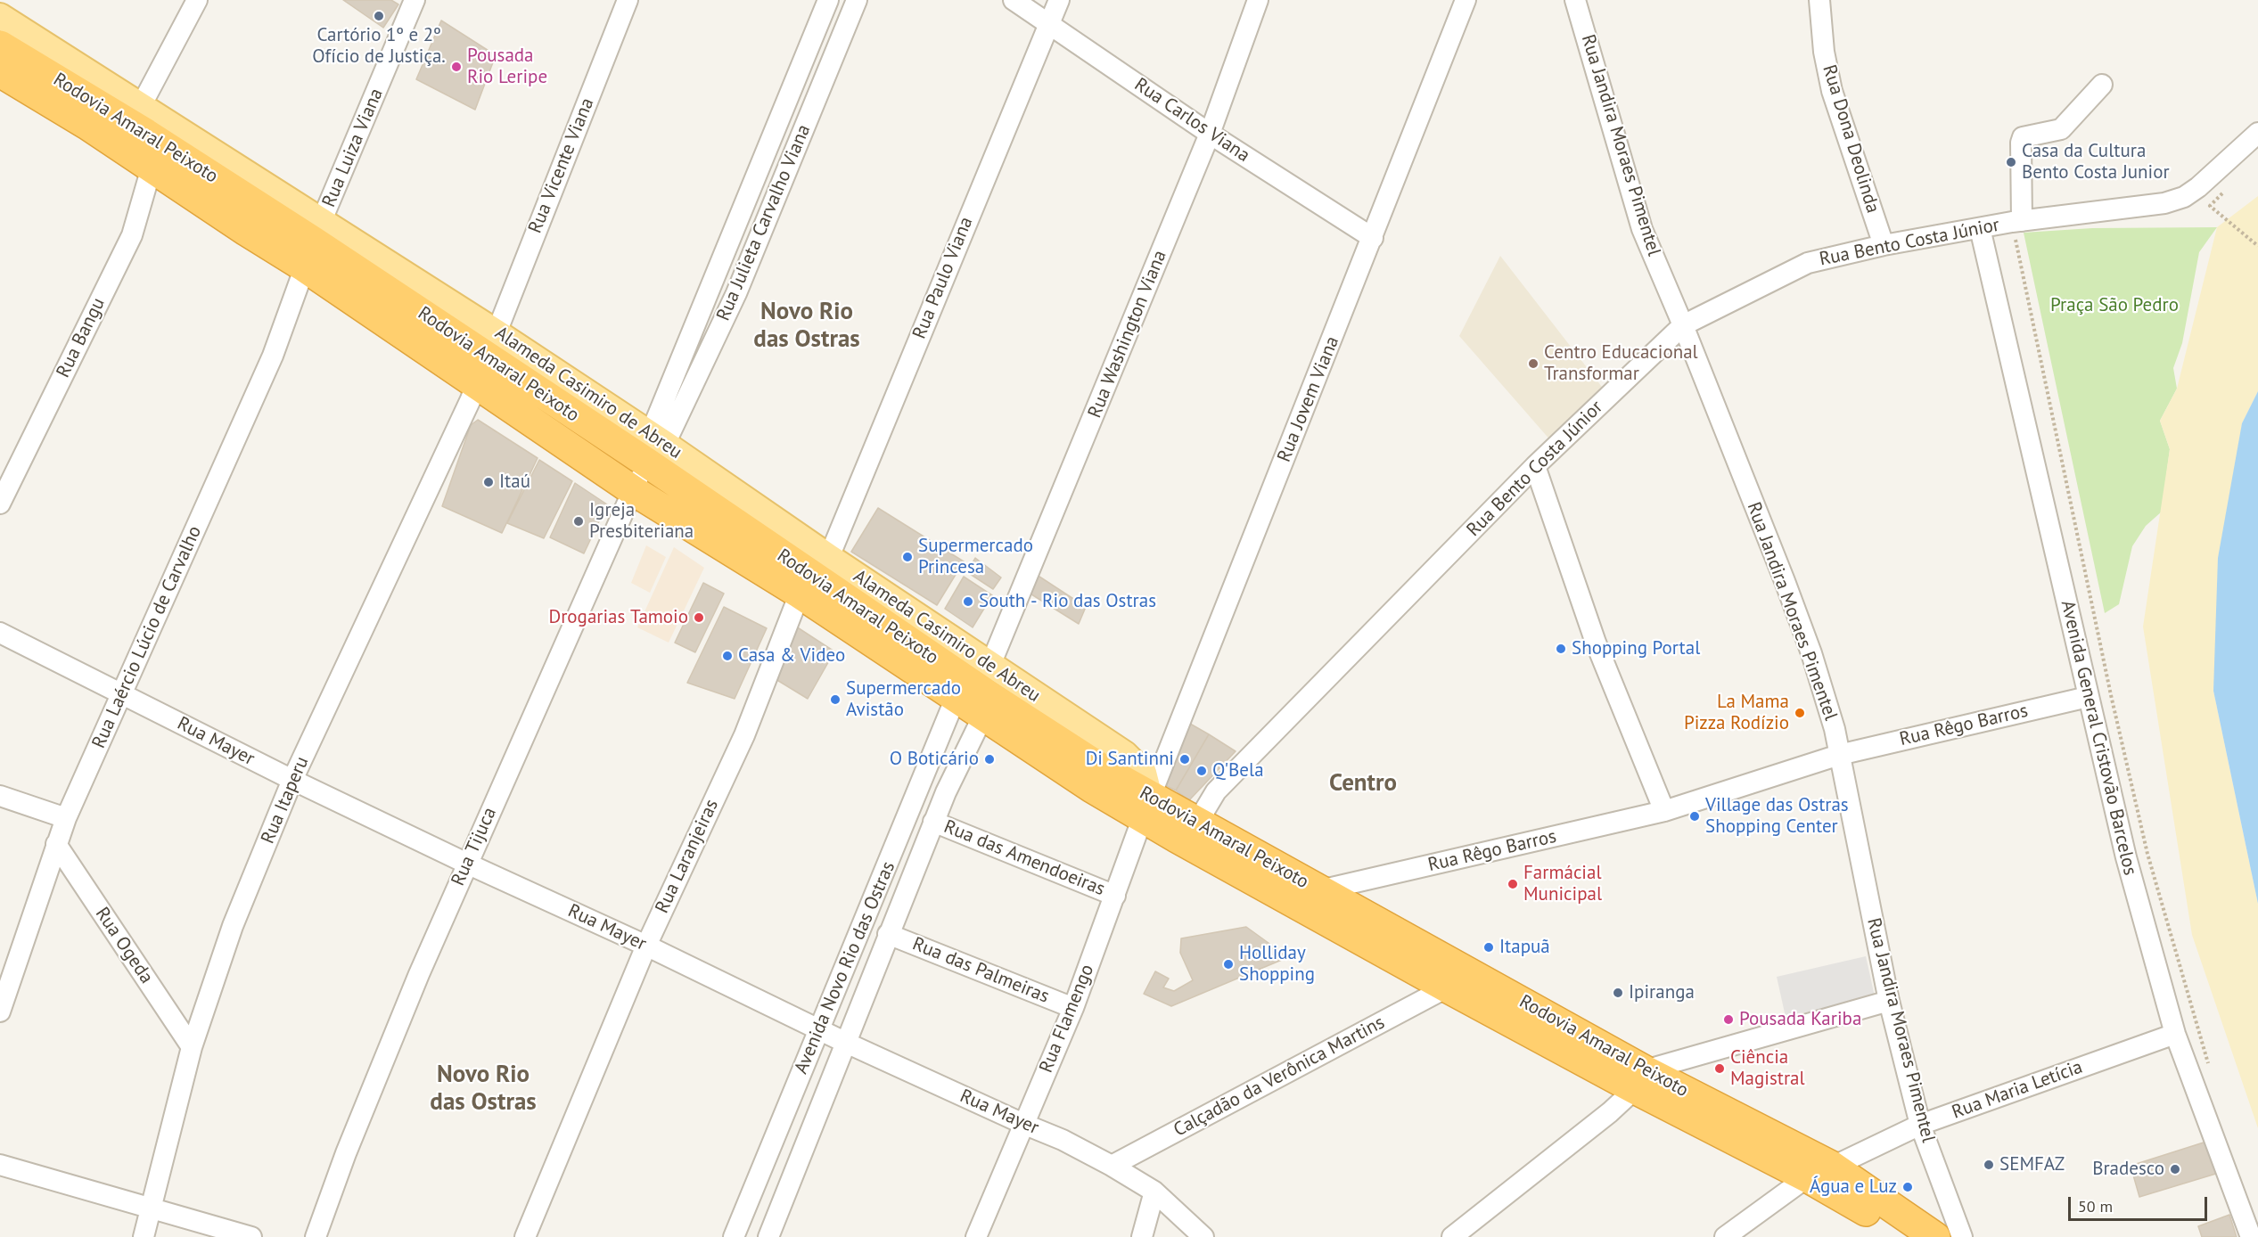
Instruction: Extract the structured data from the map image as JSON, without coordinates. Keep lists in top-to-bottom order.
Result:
{
  "streets": {
    "highway": ["Rodovia Amaral Peixoto"],
    "main road": ["Alameda Casimiro de Abreu"],
    "street": [
      "Rua Carlos Viana",
      "Rua Dona Deolinda",
      "Rua Jandira Moraes Pimentel",
      "Rua Luiza Viana",
      "Rua Vicente Viana",
      "Rua Julieta Carvalho Viana",
      "Rua Bento Costa Júnior",
      "Rua Paulo Viana",
      "Rua Washington Viana",
      "Rua Bangu",
      "Rua Jovem Viana",
      "Rua Laércio Lúcio de Carvalho",
      "Rua Rêgo Barros",
      "Avenida General Cristovão Barcelos",
      "Rua Mayer",
      "Rua Itaperu",
      "Rua Tijuca",
      "Rua Laranjeiras",
      "Rua das Amendoeiras",
      "Rua Ogeda",
      "Avenida Novo Rio das Ostras",
      "Rua das Palmeiras",
      "Rua Flamengo",
      "Calçadão da Verônica Martins",
      "Rua Maria Letícia"
    ]
  },
  "crossings": [
    ["Rua Carlos Viana", "Rua Paulo Viana"],
    ["Rua Carlos Viana", "Rua Washington Viana"],
    ["Rua Carlos Viana", "Rua Jovem Viana"],
    ["Rodovia Amaral Peixoto", "Rua Luiza Viana"],
    ["Rodovia Amaral Peixoto", "Rua Julieta Carvalho Viana"],
    ["Rodovia Amaral Peixoto", "Rua Bento Costa Júnior"],
    ["Rodovia Amaral Peixoto", "Rua Bangu"],
    ["Rodovia Amaral Peixoto", "Alameda Casimiro de Abreu"],
    ["Rodovia Amaral Peixoto", "Rua Jovem Viana"],
    ["Rodovia Amaral Peixoto", "Rua Laércio Lúcio de Carvalho"],
    ["Rodovia Amaral Peixoto", "Rua Rêgo Barros"],
    ["Rodovia Amaral Peixoto", "Rua Itaperu"],
    ["Rodovia Amaral Peixoto", "Rua Tijuca"],
    ["Rodovia Amaral Peixoto", "Rua Laranjeiras"],
    ["Rodovia Amaral Peixoto", "Avenida Novo Rio das Ostras"],
    ["Rodovia Amaral Peixoto", "Rua Flamengo"],
    ["Rodovia Amaral Peixoto", "Calçadão da Verônica Martins"],
    ["Rodovia Amaral Peixoto", "Rua Maria Letícia"],
    ["Rua Dona Deolinda", "Rua Bento Costa Júnior"],
    ["Rua Jandira Moraes Pimentel", "Rua Bento Costa Júnior"],
    ["Rua Jandira Moraes Pimentel", "Rua Rêgo Barros"],
    ["Rua Jandira Moraes Pimentel", "Rua Maria Letícia"],
    ["Rua Luiza Viana", "Alameda Casimiro de Abreu"],
    ["Rua Luiza Viana", "Rua Laércio Lúcio de Carvalho"],
    ["Rua Vicente Viana", "Alameda Casimiro de Abreu"],
    ["Rua Julieta Carvalho Viana", "Alameda Casimiro de Abreu"],
    ["Rua Julieta Carvalho Viana", "Rua Tijuca"],
    ["Rua Bento Costa Júnior", "Avenida General Cristovão Barcelos"],
    ["Rua Paulo Viana", "Alameda Casimiro de Abreu"],
    ["Rua Washington Viana", "Alameda Casimiro de Abreu"],
    ["Alameda Casimiro de Abreu", "Rua Jovem Viana"],
    ["Alameda Casimiro de Abreu", "Rua Laércio Lúcio de Carvalho"],
    ["Alameda Casimiro de Abreu", "Rua Tijuca"],
    ["Alameda Casimiro de Abreu", "Rua Flamengo"],
    ["Rua Jovem Viana", "Rua Flamengo"],
    ["Rua Laércio Lúcio de Carvalho", "Rua Mayer"],
    ["Rua Laércio Lúcio de Carvalho", "Rua Ogeda"],
    ["Rua Rêgo Barros", "Avenida General Cristovão Barcelos"],
    ["Avenida General Cristovão Barcelos", "Rua Maria Letícia"],
    ["Rua Mayer", "Rua Itaperu"],
    ["Rua Mayer", "Rua Tijuca"],
    ["Rua Mayer", "Rua Laranjeiras"],
    ["Rua Mayer", "Avenida Novo Rio das Ostras"],
    ["Rua Mayer", "Rua Flamengo"],
    ["Rua Mayer", "Calçadão da Verônica Martins"],
    ["Rua Itaperu", "Rua Ogeda"],
    ["Rua das Amendoeiras", "Avenida Novo Rio das Ostras"],
    ["Rua das Amendoeiras", "Rua Flamengo"],
    ["Avenida Novo Rio das Ostras", "Rua das Palmeiras"],
    ["Rua das Palmeiras", "Rua Flamengo"]
  ],
  "districts": ["Novo Rio das Ostras", "Centro", "Novo Rio das Ostras"],
  "parks": ["Praça São Pedro"],
  "places": [
    "Cartório 1º e 2º Ofício de Justiça.",
    "Pousada Rio Leripe",
    "Casa da Cultura Bento Costa Junior",
    "Centro Educacional Transformar",
    "Itaú",
    "Igreja Presbiteriana",
    "Supermercado Princesa",
    "South - Rio das Ostras",
    "Drogarias Tamoio",
    "Shopping Portal",
    "Casa & Video",
    "Supermercado Avistão",
    "La Mama Pizza Rodízio",
    "O Boticário",
    "Di Santinni",
    "Q'Bela",
    "Village das Ostras Shopping Center",
    "Farmácial Municipal",
    "Itapuã",
    "Holliday Shopping",
    "Ipiranga",
    "Pousada Kariba",
    "Ciência Magistral",
    "SEMFAZ",
    "Bradesco",
    "Água e Luz"
  ],
  "scale_bar": "50 m"
}
